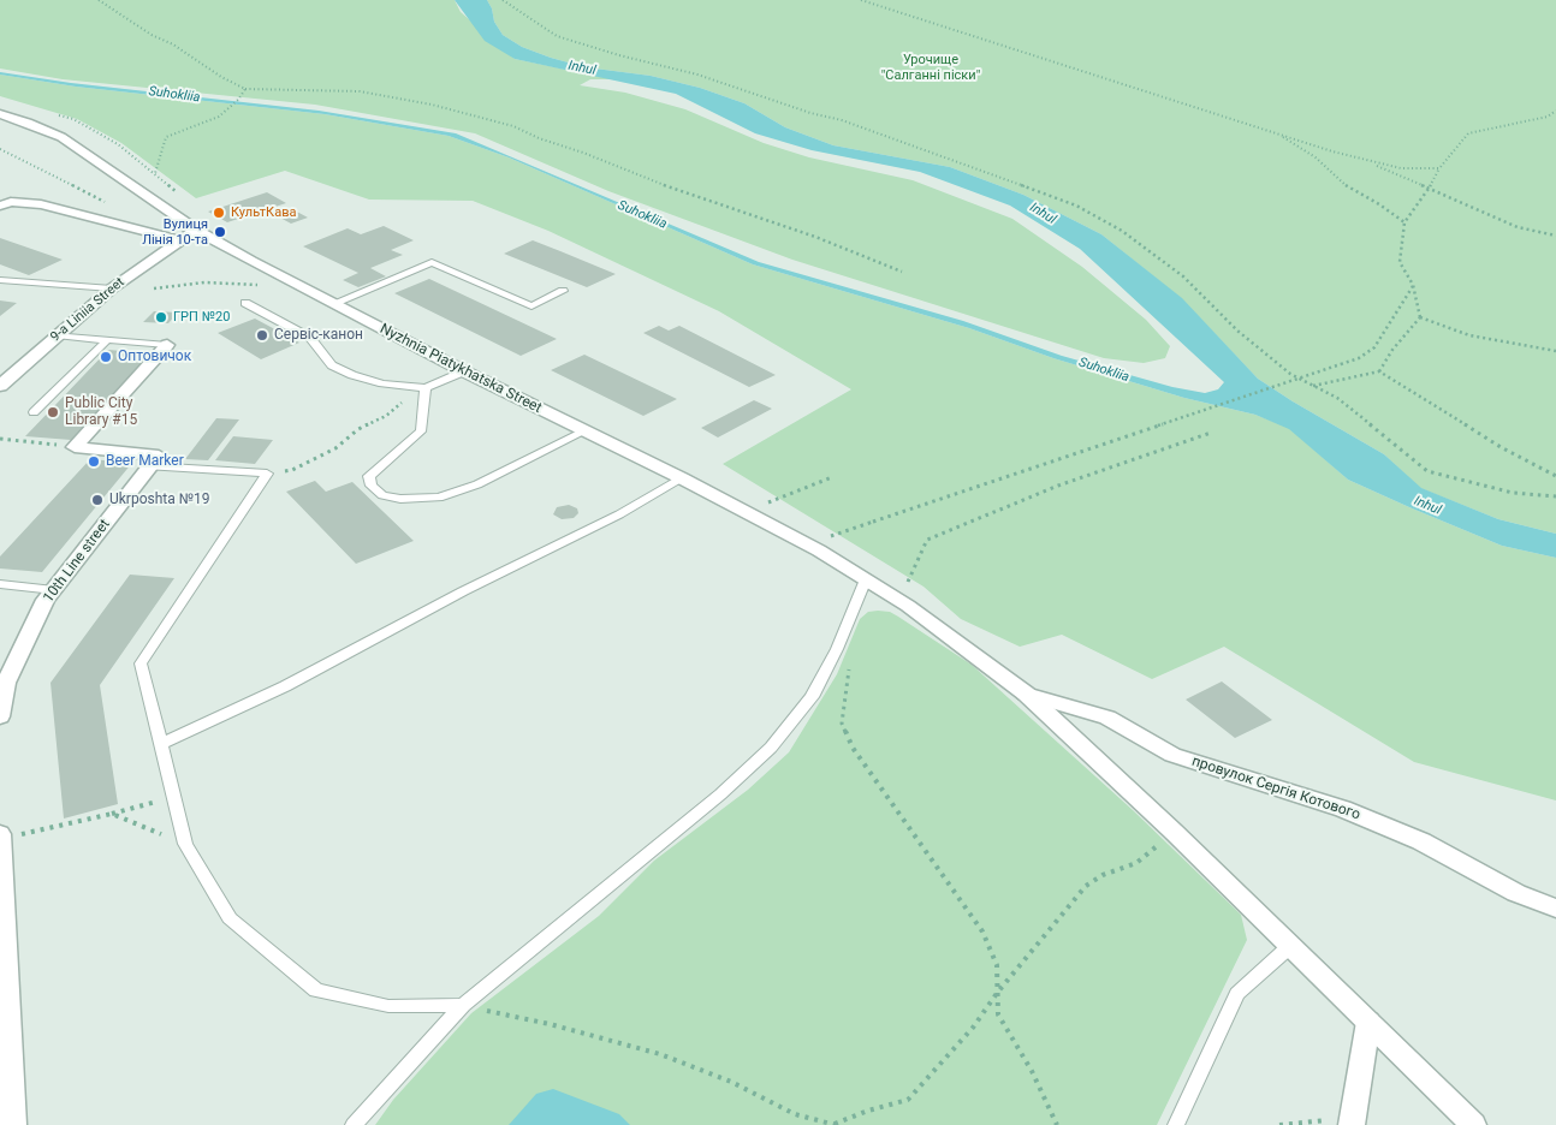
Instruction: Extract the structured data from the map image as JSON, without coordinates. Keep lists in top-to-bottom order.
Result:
{
  "streets": {
    "street": [
      "9-a Liniia Street",
      "Nyzhnia Piatykhatska Street",
      "10th Line street",
      "провулок Сергія Котового"
    ]
  },
  "crossings": [
    ["9-a Liniia Street", "Nyzhnia Piatykhatska Street"],
    ["Nyzhnia Piatykhatska Street", "провулок Сергія Котового"]
  ],
  "water": ["Inhul", "Suhokliia"],
  "parks": ["Урочище \"Салганні піски\""],
  "places": [
    "КультКава",
    "Вулиця Лінія 10-та",
    "ГРП №20",
    "Сервіс-канон",
    "Оптовичок",
    "Public City Library #15",
    "Beer Marker",
    "Ukrposhta №19"
  ]
}
